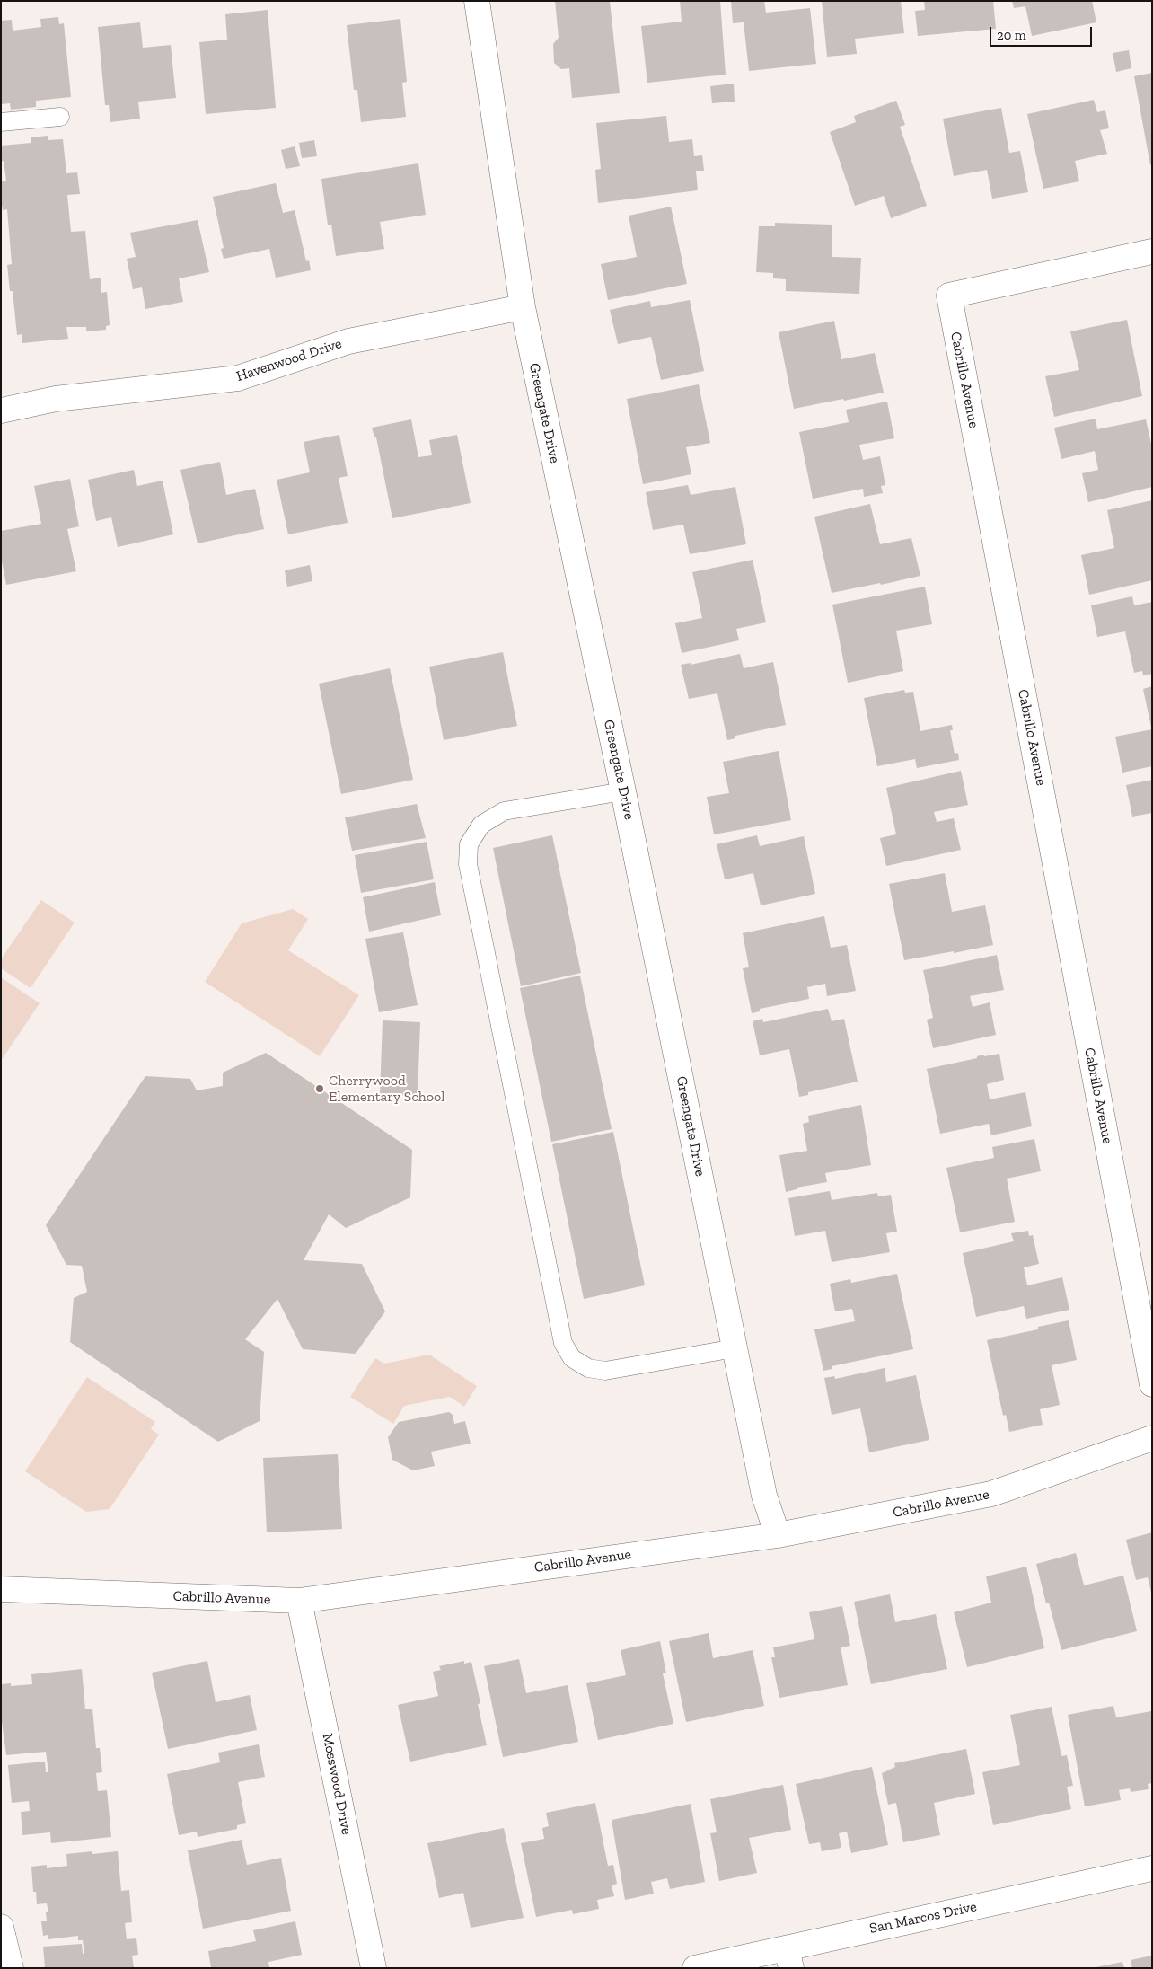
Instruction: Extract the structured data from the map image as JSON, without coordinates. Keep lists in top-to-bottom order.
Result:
{
  "streets": {
    "street": [
      "Havenwood Drive",
      "Cabrillo Avenue",
      "Greengate Drive",
      "Mosswood Drive",
      "San Marcos Drive"
    ]
  },
  "crossings": [
    ["Havenwood Drive", "Greengate Drive"],
    ["Cabrillo Avenue", "Greengate Drive"],
    ["Cabrillo Avenue", "Mosswood Drive"]
  ],
  "places": ["Cherrywood Elementary School"],
  "scale_bar": "20 m"
}
